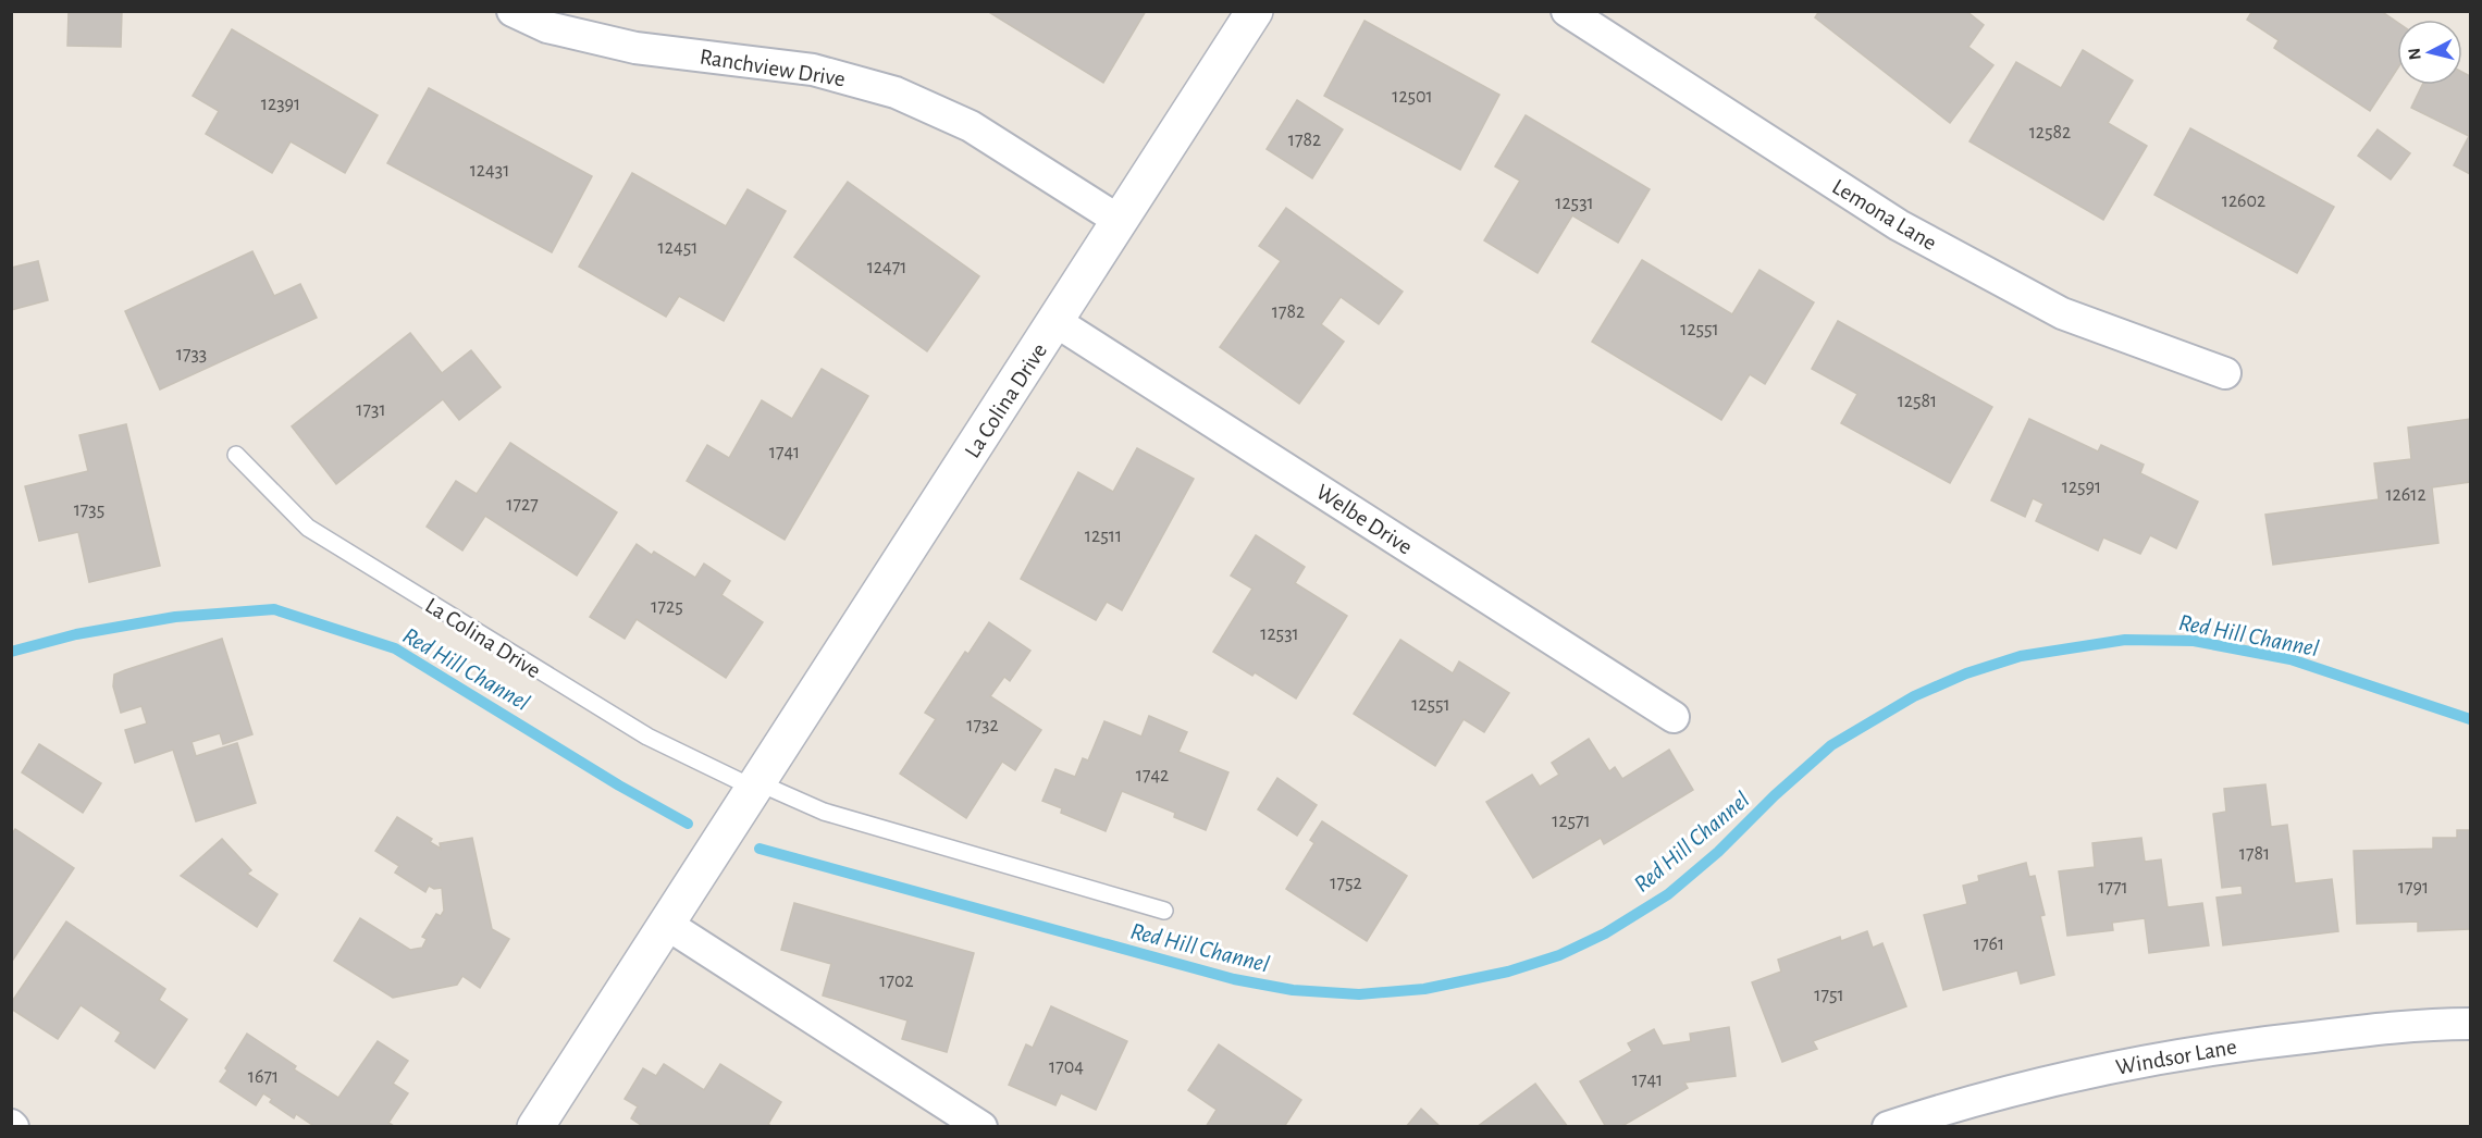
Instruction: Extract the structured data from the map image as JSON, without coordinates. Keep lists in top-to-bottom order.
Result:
{
  "streets": {
    "street": [
      "Ranchview Drive",
      "Lemona Lane",
      "La Colina Drive",
      "Welbe Drive",
      "Windsor Lane"
    ]
  },
  "crossings": [
    ["Ranchview Drive", "La Colina Drive"],
    ["La Colina Drive", "Welbe Drive"]
  ],
  "water": ["Red Hill Channel"],
  "house_numbers": [
    "12501",
    "12391",
    "12582",
    "1782",
    "12431",
    "12602",
    "12531",
    "12451",
    "12471",
    "1782",
    "12551",
    "1733",
    "12581",
    "1731",
    "1741",
    "12591",
    "12612",
    "1727",
    "1735",
    "12511",
    "1725",
    "12531",
    "12551",
    "1732",
    "1742",
    "12571",
    "1781",
    "1752",
    "1771",
    "1791",
    "1761",
    "1702",
    "1751",
    "1704",
    "1671",
    "1741"
  ],
  "north": "left"
}
